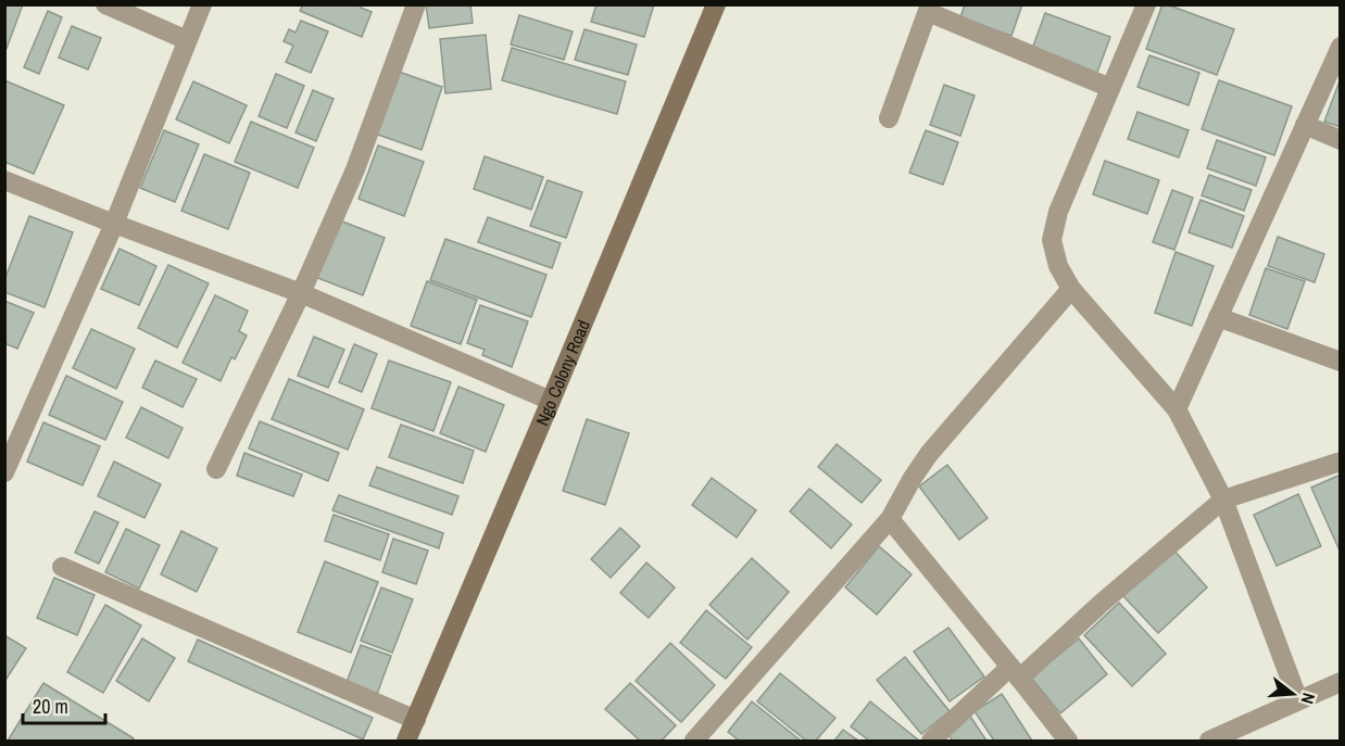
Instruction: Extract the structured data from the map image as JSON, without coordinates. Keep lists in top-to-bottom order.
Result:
{
  "streets": {
    "street": ["Ngo Colony Road"]
  },
  "scale_bar": "20 m",
  "north": "right"
}
